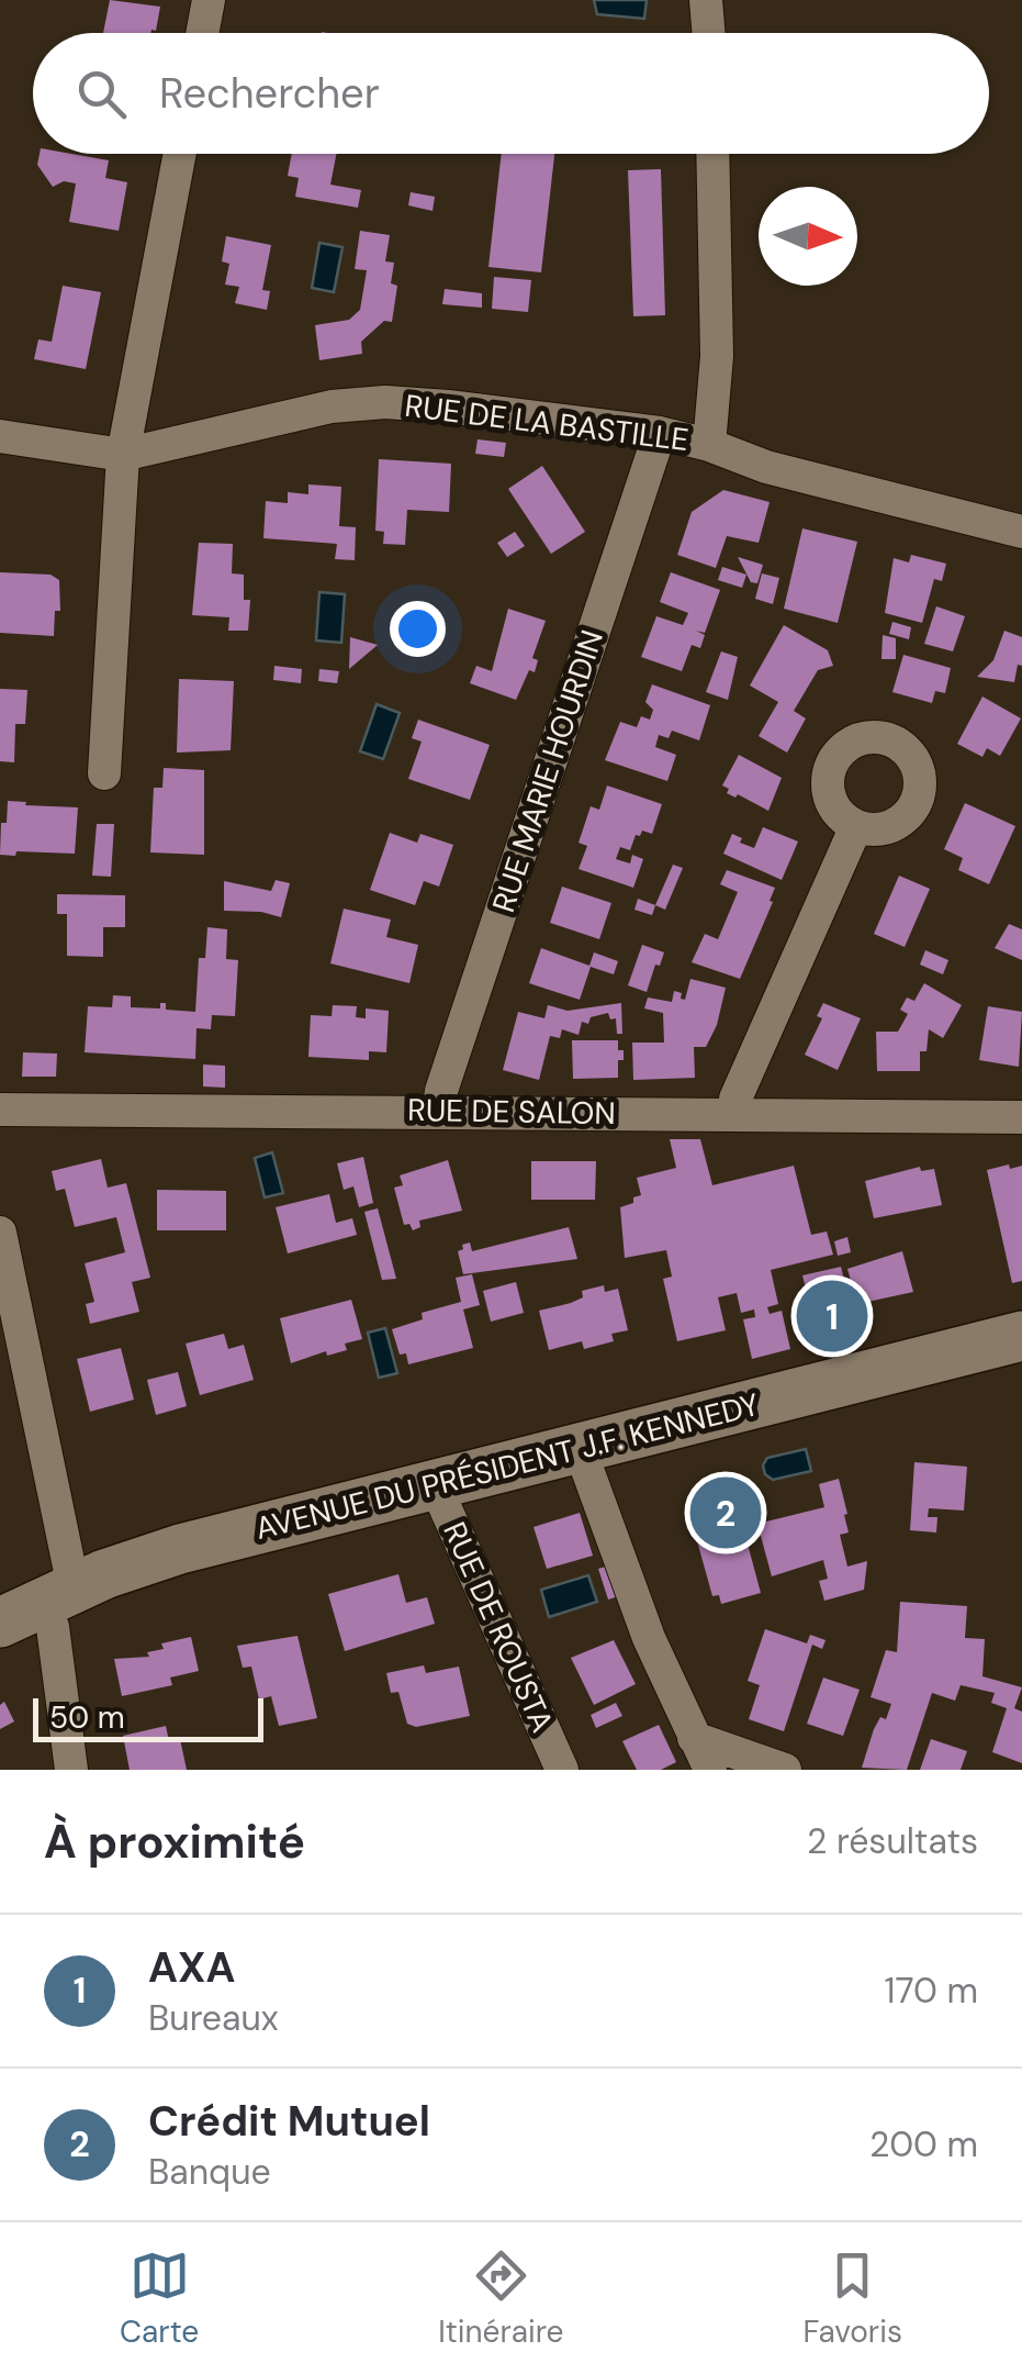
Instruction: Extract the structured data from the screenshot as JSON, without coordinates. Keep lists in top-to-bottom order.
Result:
{
  "streets": {
    "street": [
      "RUE DE LA BASTILLE",
      "RUE MARIE HOURDIN",
      "RUE DE SALON",
      "AVENUE DU PRÉSIDENT J.F. KENNEDY",
      "RUE DE ROUSTA"
    ]
  },
  "crossings": [
    ["RUE DE LA BASTILLE", "RUE MARIE HOURDIN"],
    ["RUE MARIE HOURDIN", "RUE DE SALON"],
    ["AVENUE DU PRÉSIDENT J.F. KENNEDY", "RUE DE ROUSTA"]
  ],
  "scale_bar": "50 m",
  "north": "right",
  "page": {
    "search": "Rechercher",
    "pins": ["1", "2"],
    "scale": "50 m",
    "heading": ["À proximité", "2 résultats"],
    "list": [
      {
        "mark": "1",
        "name": "AXA",
        "note": "Bureaux",
        "value": "170 m"
      },
      {
        "mark": "2",
        "name": "Crédit Mutuel",
        "note": "Banque",
        "value": "200 m"
      }
    ],
    "nav": ["Carte", "Itinéraire", "Favoris"]
  }
}
